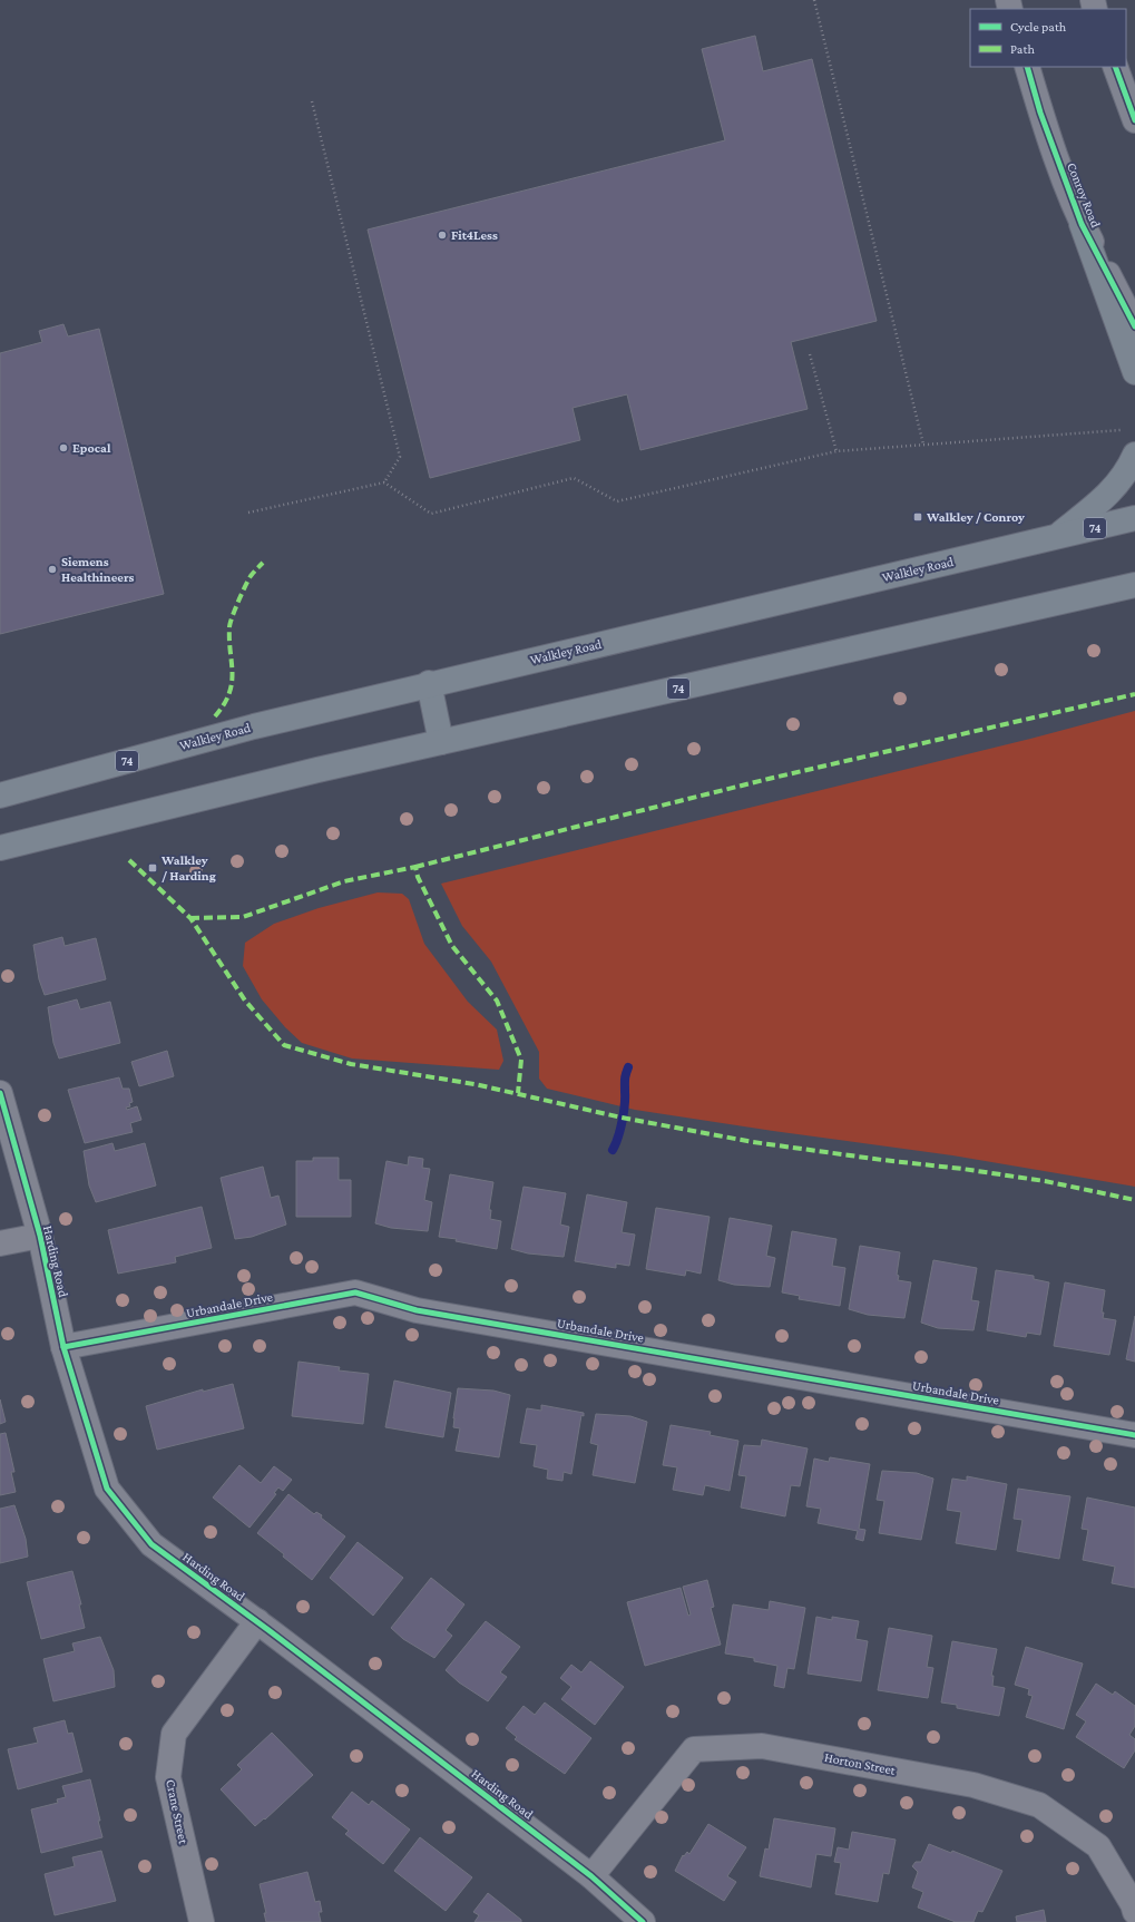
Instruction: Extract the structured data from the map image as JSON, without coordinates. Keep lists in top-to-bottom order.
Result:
{
  "streets": {
    "main road": ["74", "Walkley Road"],
    "street": [
      "Conroy Road",
      "Harding Road",
      "Urbandale Drive",
      "Horton Street",
      "Crane Street"
    ]
  },
  "crossings": [
    ["Harding Road", "Urbandale Drive"],
    ["Harding Road", "Horton Street"],
    ["Harding Road", "Crane Street"]
  ],
  "places": {
    "other": ["Fit4Less", "Epocal", "Siemens Healthineers"],
    "transit": ["Walkley / Conroy", "Walkley / Harding"]
  },
  "legend": ["Cycle path", "Path"]
}
